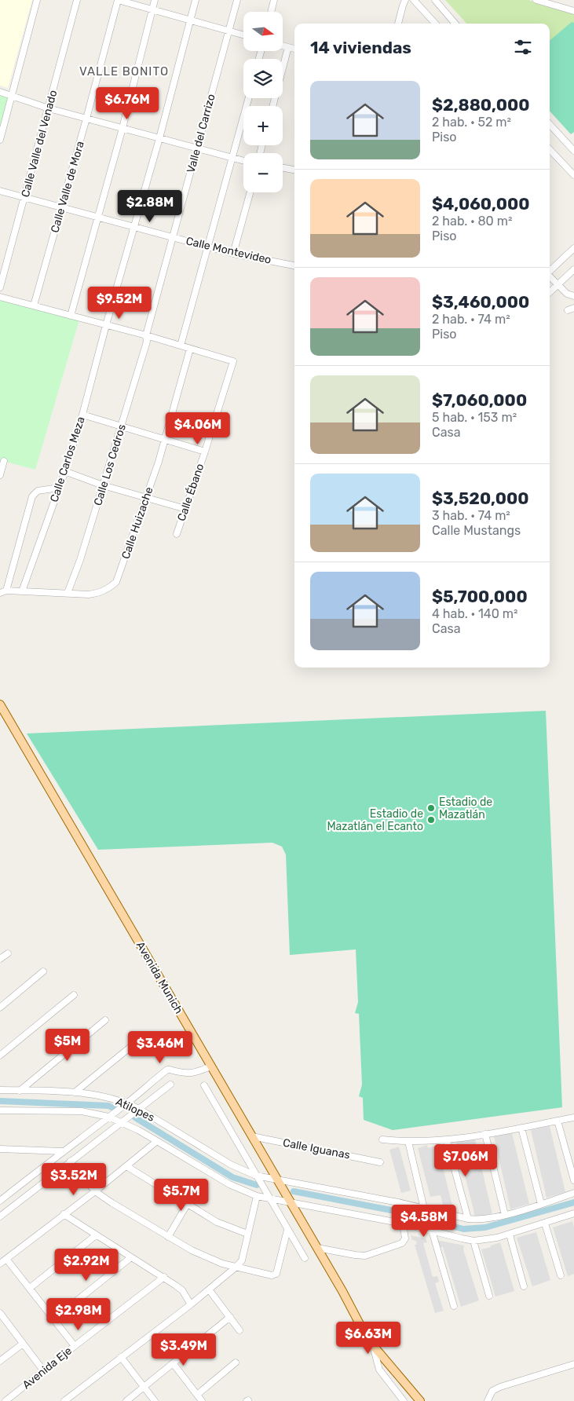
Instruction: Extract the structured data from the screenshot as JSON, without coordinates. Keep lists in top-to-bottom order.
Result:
{
  "streets": {
    "main road": ["Avenida Munich"],
    "street": [
      "Valle del Carrizo",
      "Calle Valle del Venado",
      "Calle Valle de Mora",
      "Calle Montevideo",
      "Calle Carlos Meza",
      "Calle Los Cedros",
      "Calle Ébano",
      "Calle Huizache",
      "Atilopes",
      "Calle Iguanas",
      "Avenida Eje"
    ]
  },
  "crossings": [
    ["Valle del Carrizo", "Calle Montevideo"],
    ["Valle del Carrizo", "Calle Los Cedros"],
    ["Calle Valle del Venado", "Calle Montevideo"],
    ["Calle Valle de Mora", "Calle Montevideo"],
    ["Calle Montevideo", "Calle Carlos Meza"],
    ["Calle Carlos Meza", "Calle Huizache"],
    ["Calle Los Cedros", "Calle Huizache"],
    ["Calle Ébano", "Calle Huizache"],
    ["Avenida Munich", "Atilopes"],
    ["Avenida Munich", "Calle Iguanas"]
  ],
  "districts": ["VALLE BONITO"],
  "places": ["Estadio de Mazatlán", "Estadio de Mazatlán el Ecanto"],
  "north": "right",
  "page": {
    "map_buttons": ["+", "−"],
    "heading": "14 viviendas",
    "list": [
      {
        "name": "$2,880,000",
        "note": "2 hab. · 52 m² · Piso"
      },
      {
        "name": "$4,060,000",
        "note": "2 hab. · 80 m² · Piso"
      },
      {
        "name": "$3,460,000",
        "note": "2 hab. · 74 m² · Piso"
      },
      {
        "name": "$7,060,000",
        "note": "5 hab. · 153 m² · Casa"
      },
      {
        "name": "$3,520,000",
        "note": "3 hab. · 74 m² · Calle Mustangs"
      },
      {
        "name": "$5,700,000",
        "note": "4 hab. · 140 m² · Casa"
      }
    ],
    "price": [
      "$6.76M",
      "$2.88M",
      "$9.52M",
      "$4.06M",
      "$5M",
      "$3.46M",
      "$7.06M",
      "$3.52M",
      "$5.7M",
      "$4.58M",
      "$2.92M",
      "$2.98M",
      "$6.63M",
      "$3.49M"
    ]
  }
}
